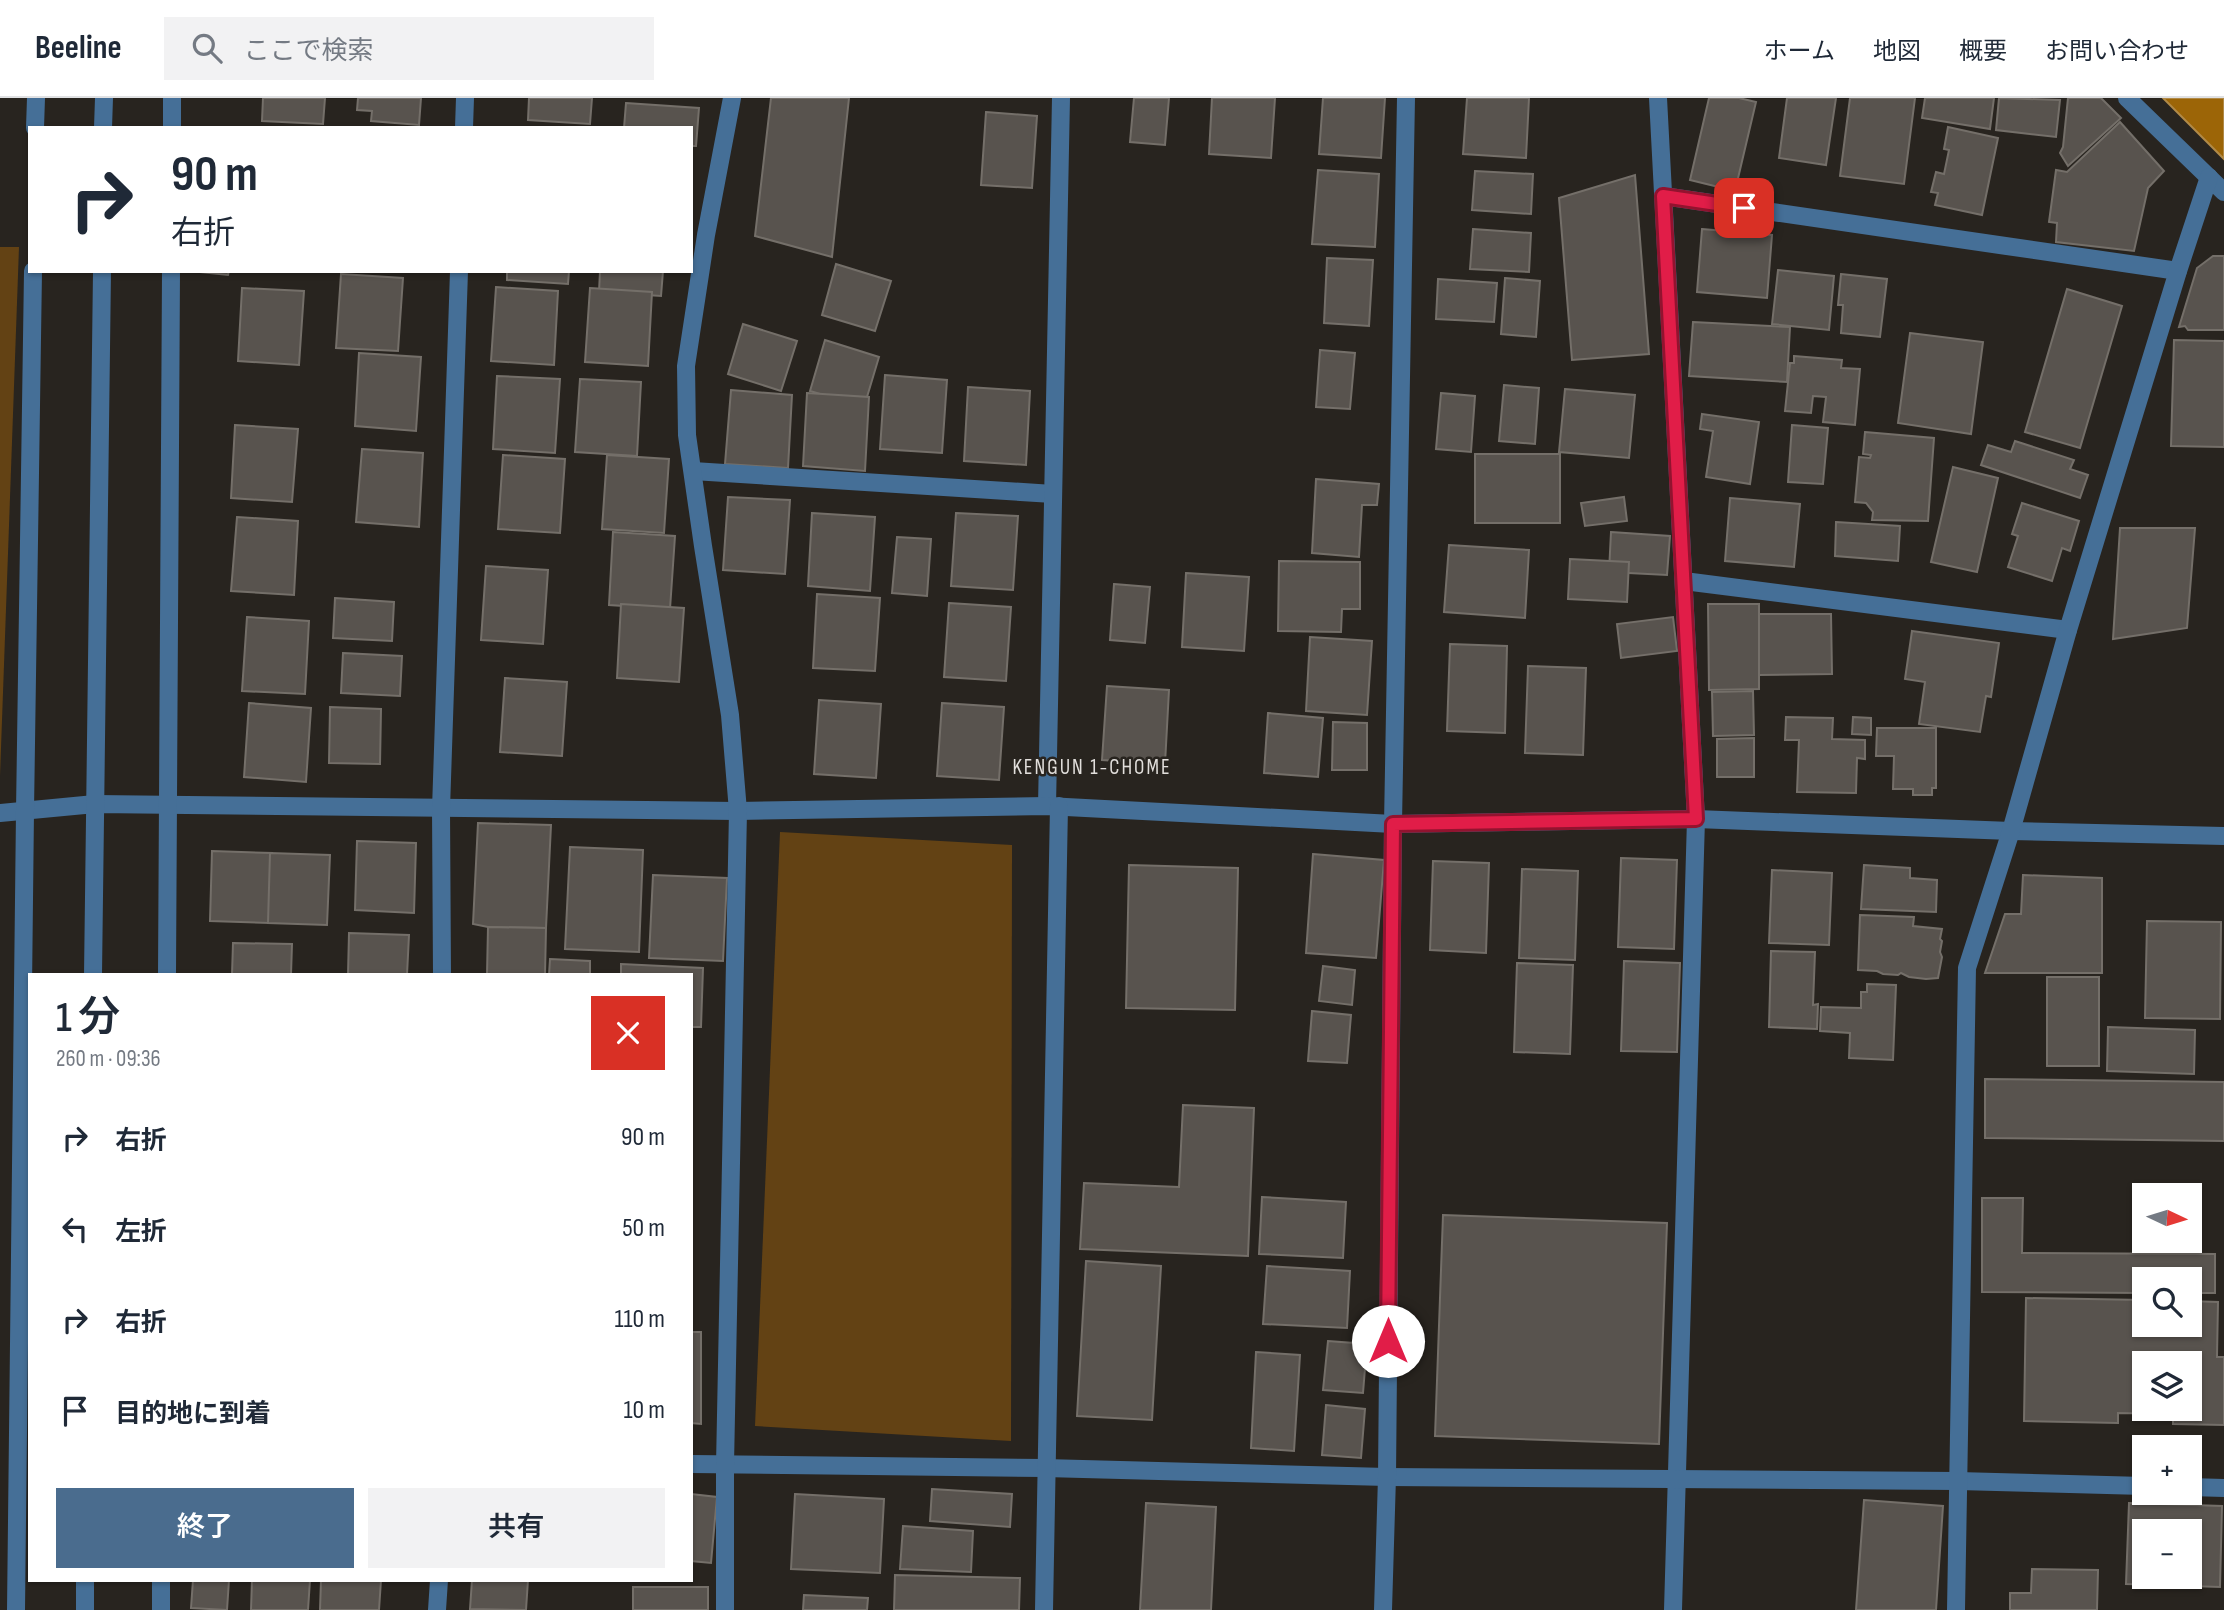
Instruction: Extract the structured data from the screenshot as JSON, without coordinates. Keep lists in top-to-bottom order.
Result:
{
  "districts": ["KENGUN 1-CHOME"],
  "north": "right",
  "page": {
    "header": "Beeline",
    "search": "ここで検索",
    "nav": [
      "ホーム",
      "地図",
      "概要",
      "お問い合わせ"
    ],
    "turn": ["90 m", "右折"],
    "heading": ["1 分", "260 m · 09:36"],
    "list": [
      {
        "name": "右折",
        "value": "90 m"
      },
      {
        "name": "左折",
        "value": "50 m"
      },
      {
        "name": "右折",
        "value": "110 m"
      },
      {
        "name": "目的地に到着",
        "value": "10 m"
      }
    ],
    "map_buttons": ["+", "−"],
    "buttons": ["終了", "共有"]
  }
}
